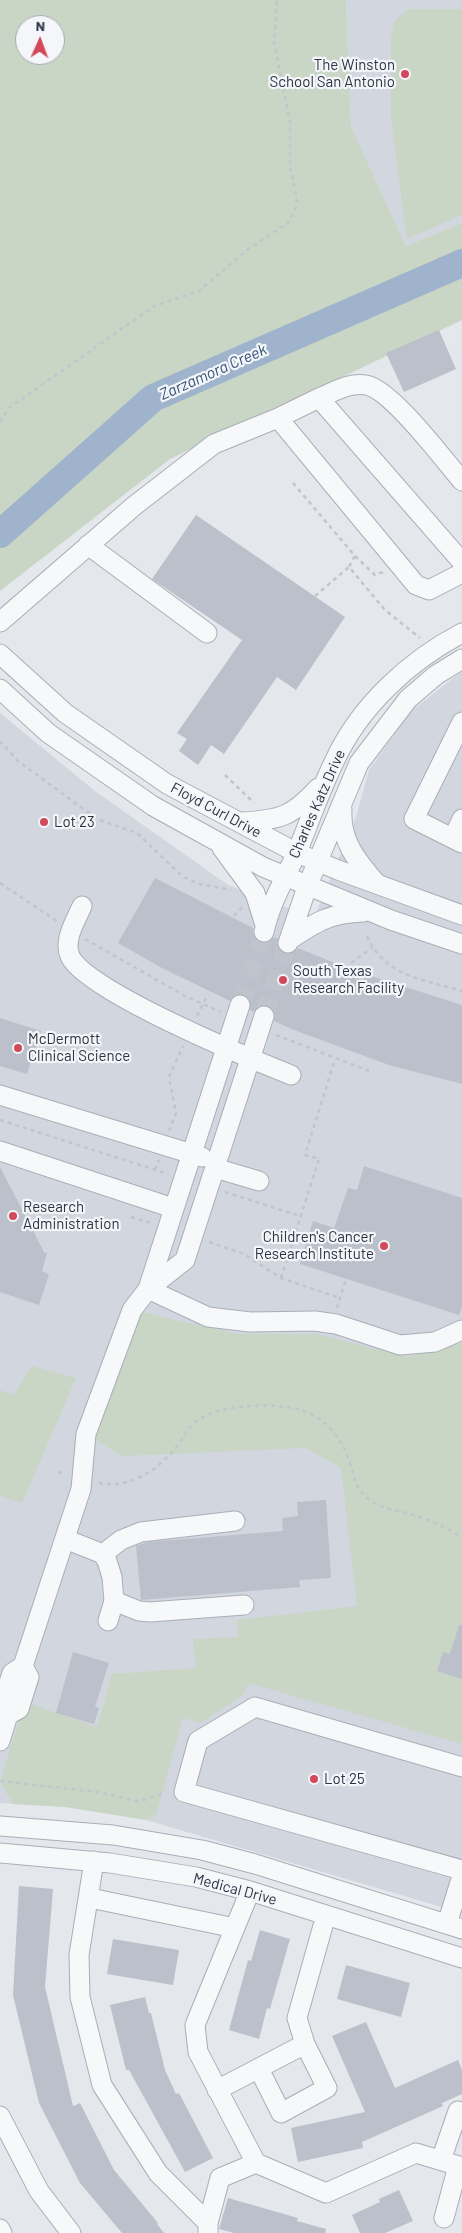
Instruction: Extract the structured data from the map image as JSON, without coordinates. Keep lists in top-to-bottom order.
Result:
{
  "streets": {
    "street": ["Charles Katz Drive", "Floyd Curl Drive", "Medical Drive"]
  },
  "crossings": [
    ["Charles Katz Drive", "Floyd Curl Drive"]
  ],
  "water": ["Zarzamora Creek"],
  "places": [
    "The Winston School San Antonio",
    "Lot 23",
    "South Texas Research Facility",
    "McDermott Clinical Science",
    "Research Administration",
    "Children's Cancer Research Institute",
    "Lot 25"
  ],
  "north": "top"
}
